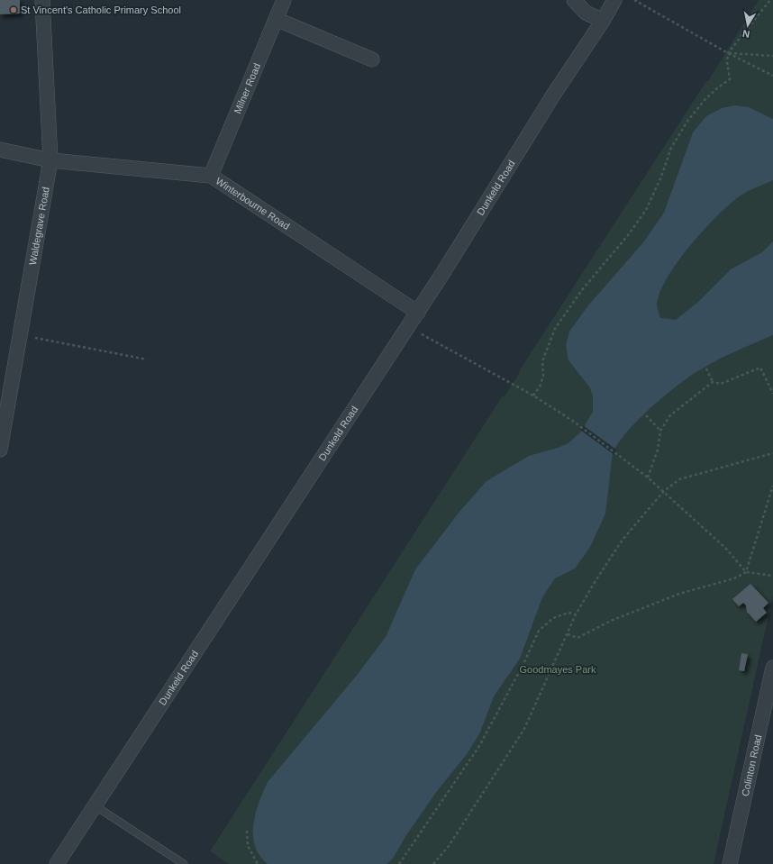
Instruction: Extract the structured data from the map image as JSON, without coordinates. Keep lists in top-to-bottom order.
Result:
{
  "streets": {
    "street": [
      "Milner Road",
      "Dunkeld Road",
      "Winterbourne Road",
      "Waldegrave Road",
      "Colinton Road"
    ]
  },
  "crossings": [
    ["Milner Road", "Winterbourne Road"],
    ["Dunkeld Road", "Winterbourne Road"],
    ["Winterbourne Road", "Waldegrave Road"]
  ],
  "parks": ["Goodmayes Park"],
  "places": ["St Vincent's Catholic Primary School"],
  "north": "bottom"
}
